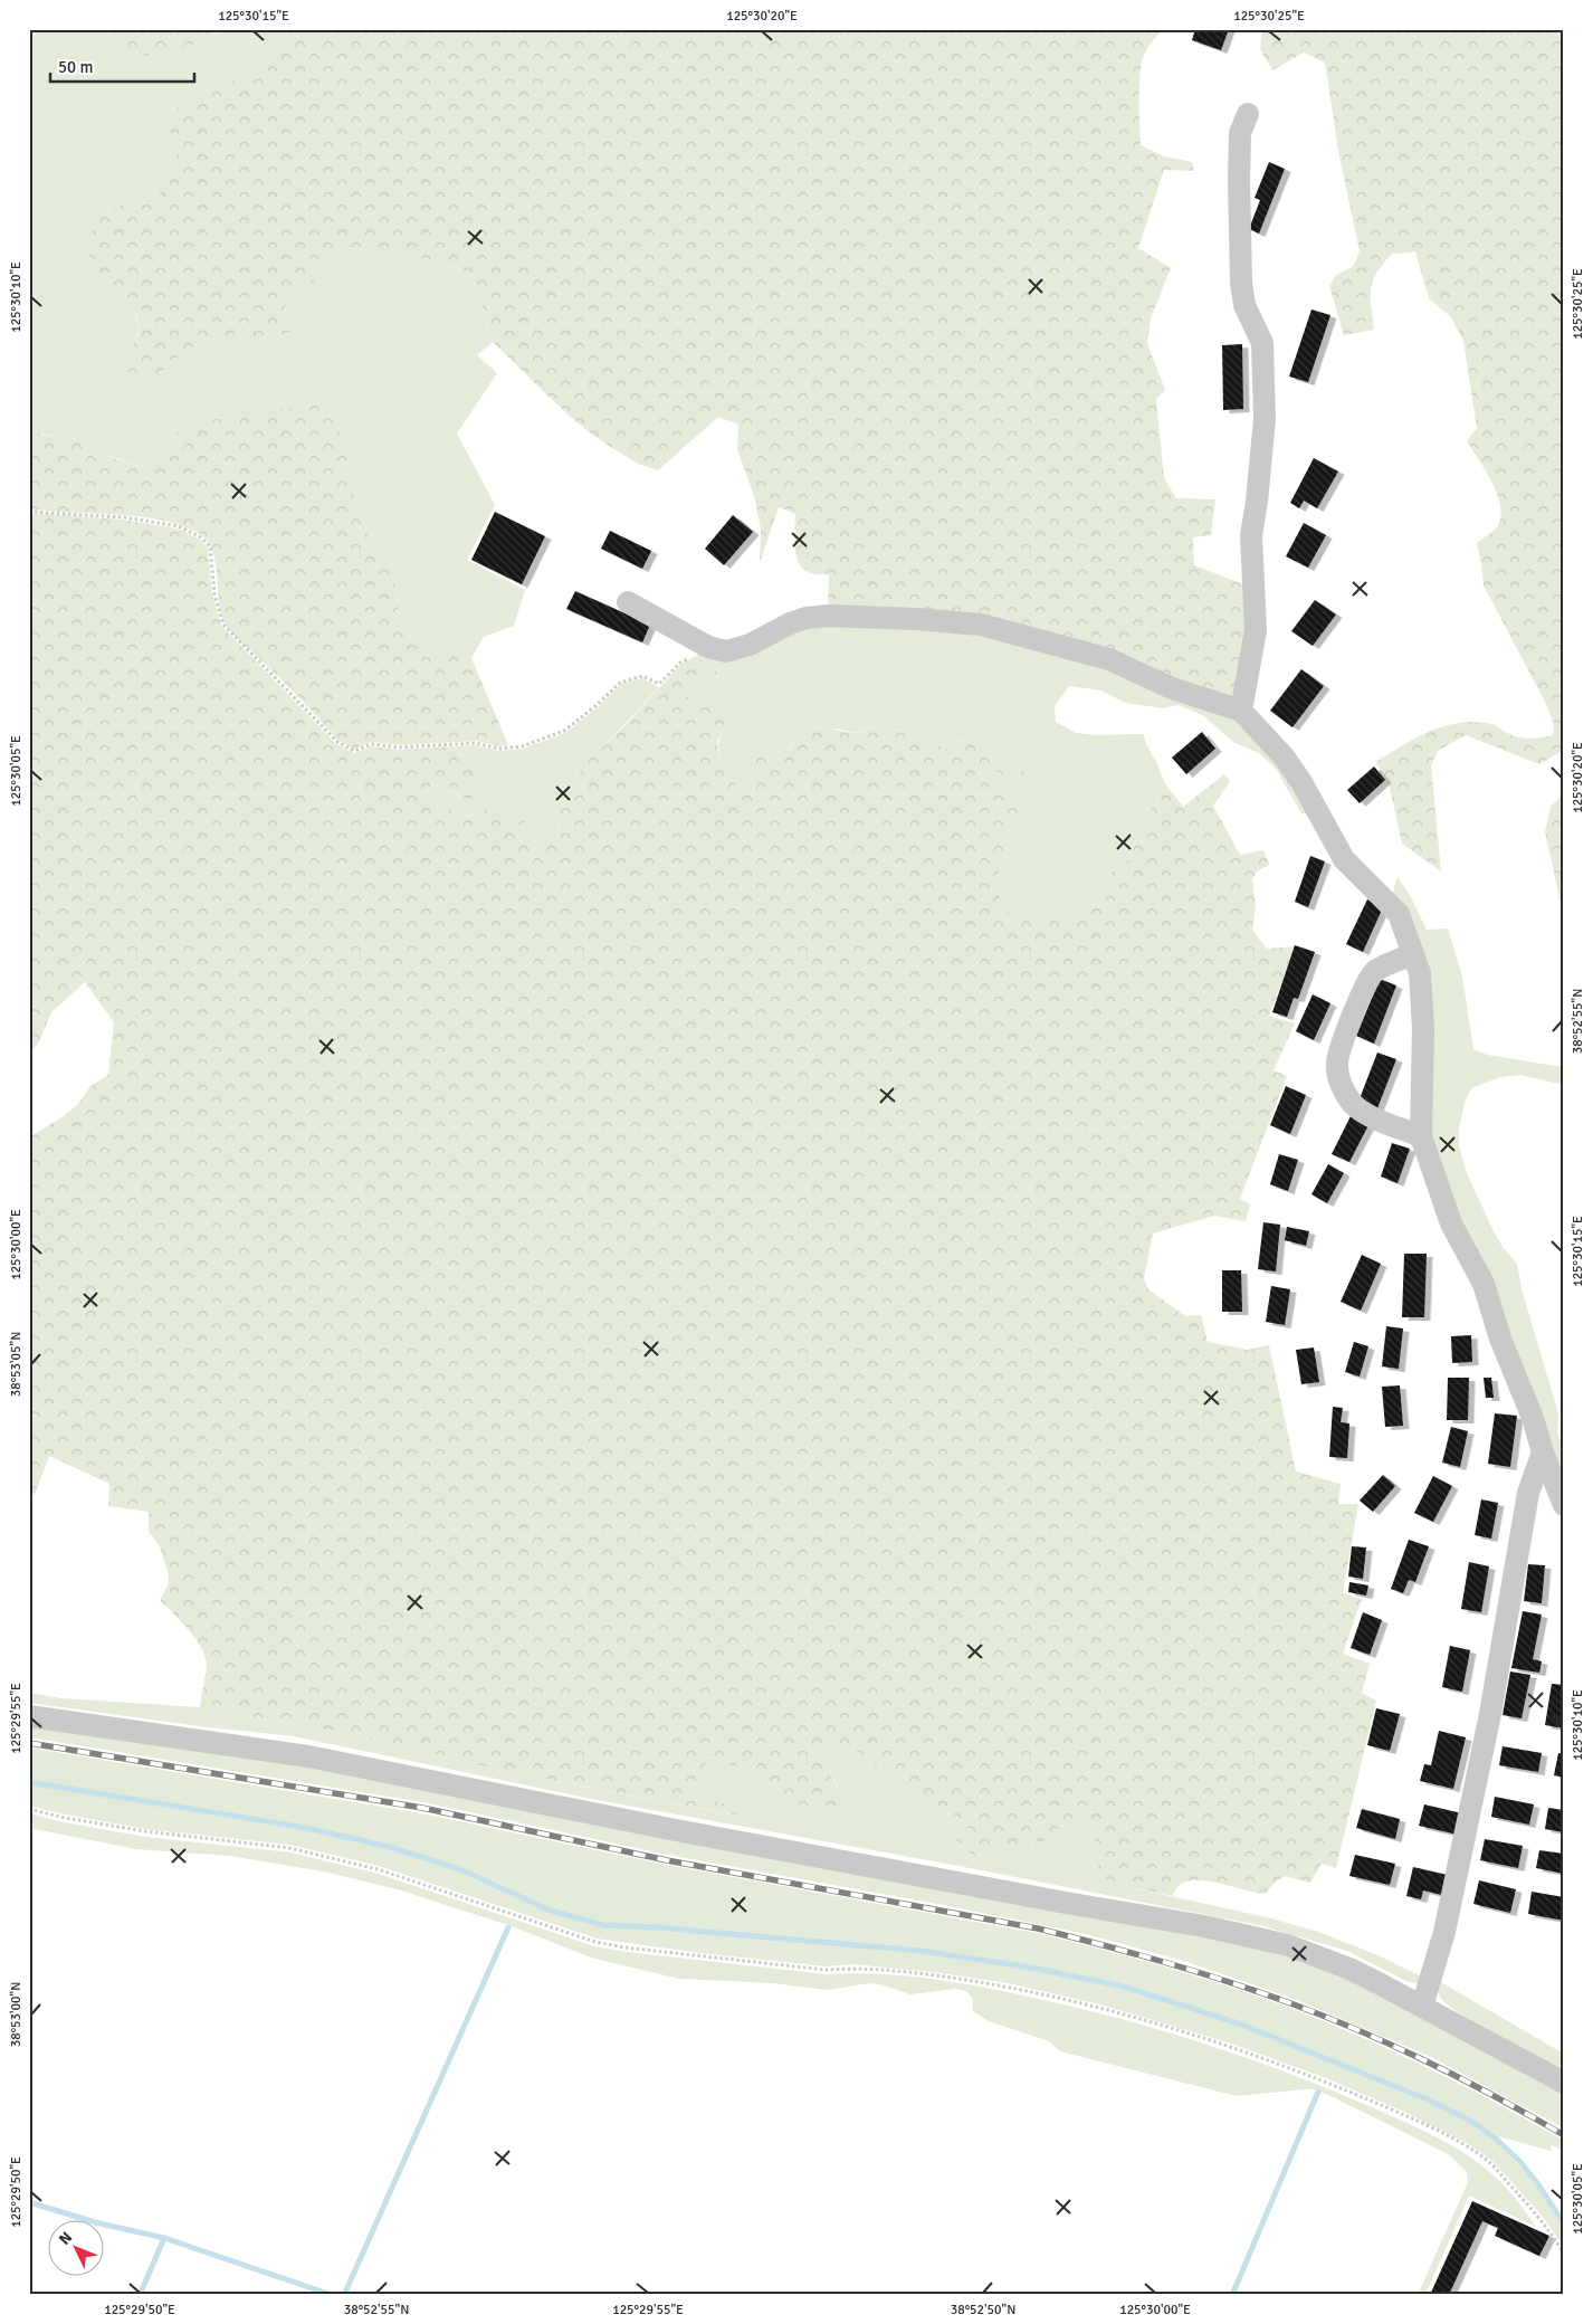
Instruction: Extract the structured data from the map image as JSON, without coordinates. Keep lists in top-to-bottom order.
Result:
{
  "scale_bar": "50 m",
  "north": "top left",
  "coordinates": [
    "125°30'15\"E",
    "125°30'20\"E",
    "125°30'25\"E",
    "125°30'10\"E",
    "125°30'05\"E",
    "38°52'55\"N",
    "125°30'00\"E",
    "38°53'05\"N",
    "125°29'55\"E",
    "38°53'00\"N",
    "125°29'50\"E",
    "38°52'50\"N"
  ]
}
